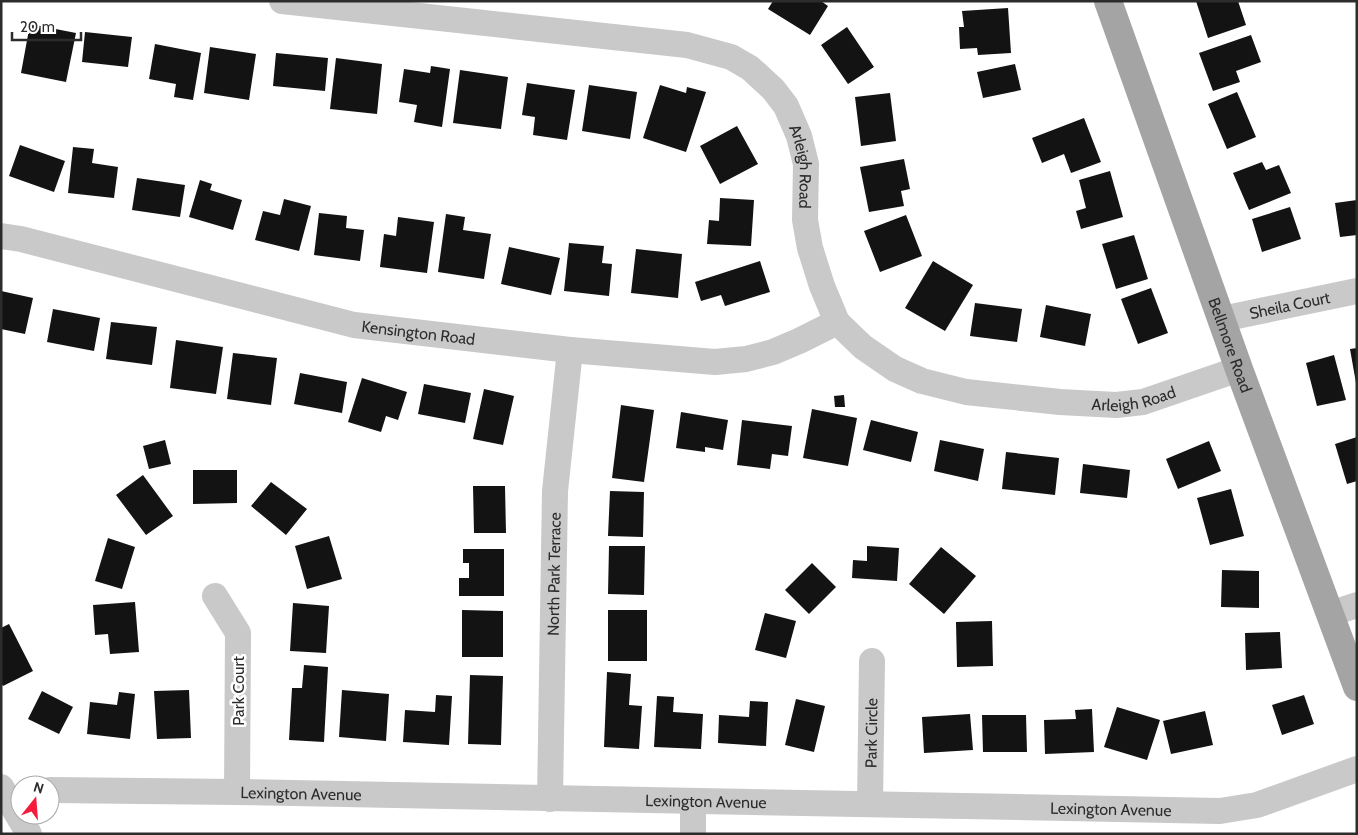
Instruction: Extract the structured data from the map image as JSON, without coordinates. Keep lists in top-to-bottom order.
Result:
{
  "streets": {
    "main road": ["Bellmore Road"],
    "street": [
      "Arleigh Road",
      "Sheila Court",
      "Kensington Road",
      "North Park Terrace",
      "Park Court",
      "Park Circle",
      "Lexington Avenue"
    ]
  },
  "crossings": [
    ["Arleigh Road", "Kensington Road"],
    ["Arleigh Road", "Bellmore Road"],
    ["Sheila Court", "Bellmore Road"],
    ["Kensington Road", "North Park Terrace"],
    ["North Park Terrace", "Lexington Avenue"],
    ["Park Court", "Lexington Avenue"],
    ["Park Circle", "Lexington Avenue"]
  ],
  "scale_bar": "20 m",
  "north": "top"
}
